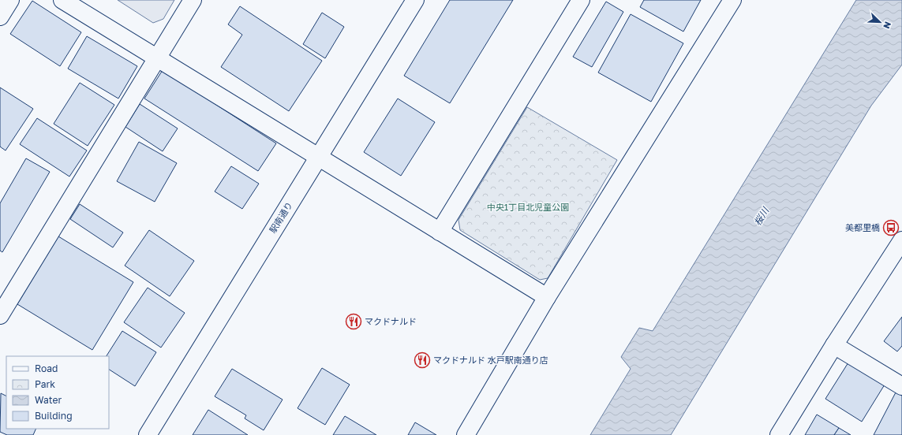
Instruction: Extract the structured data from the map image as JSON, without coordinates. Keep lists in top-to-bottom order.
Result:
{
  "streets": {
    "street": ["駅南通り"]
  },
  "water": ["桜川"],
  "parks": ["中央1丁目北児童公園"],
  "places": {
    "bus stop": ["美都里橋"],
    "restaurant": ["マクドナルド", "マクドナルド 水戸駅南通り店"]
  },
  "legend": [
    "Road",
    "Park",
    "Water",
    "Building"
  ],
  "north": "bottom right"
}
